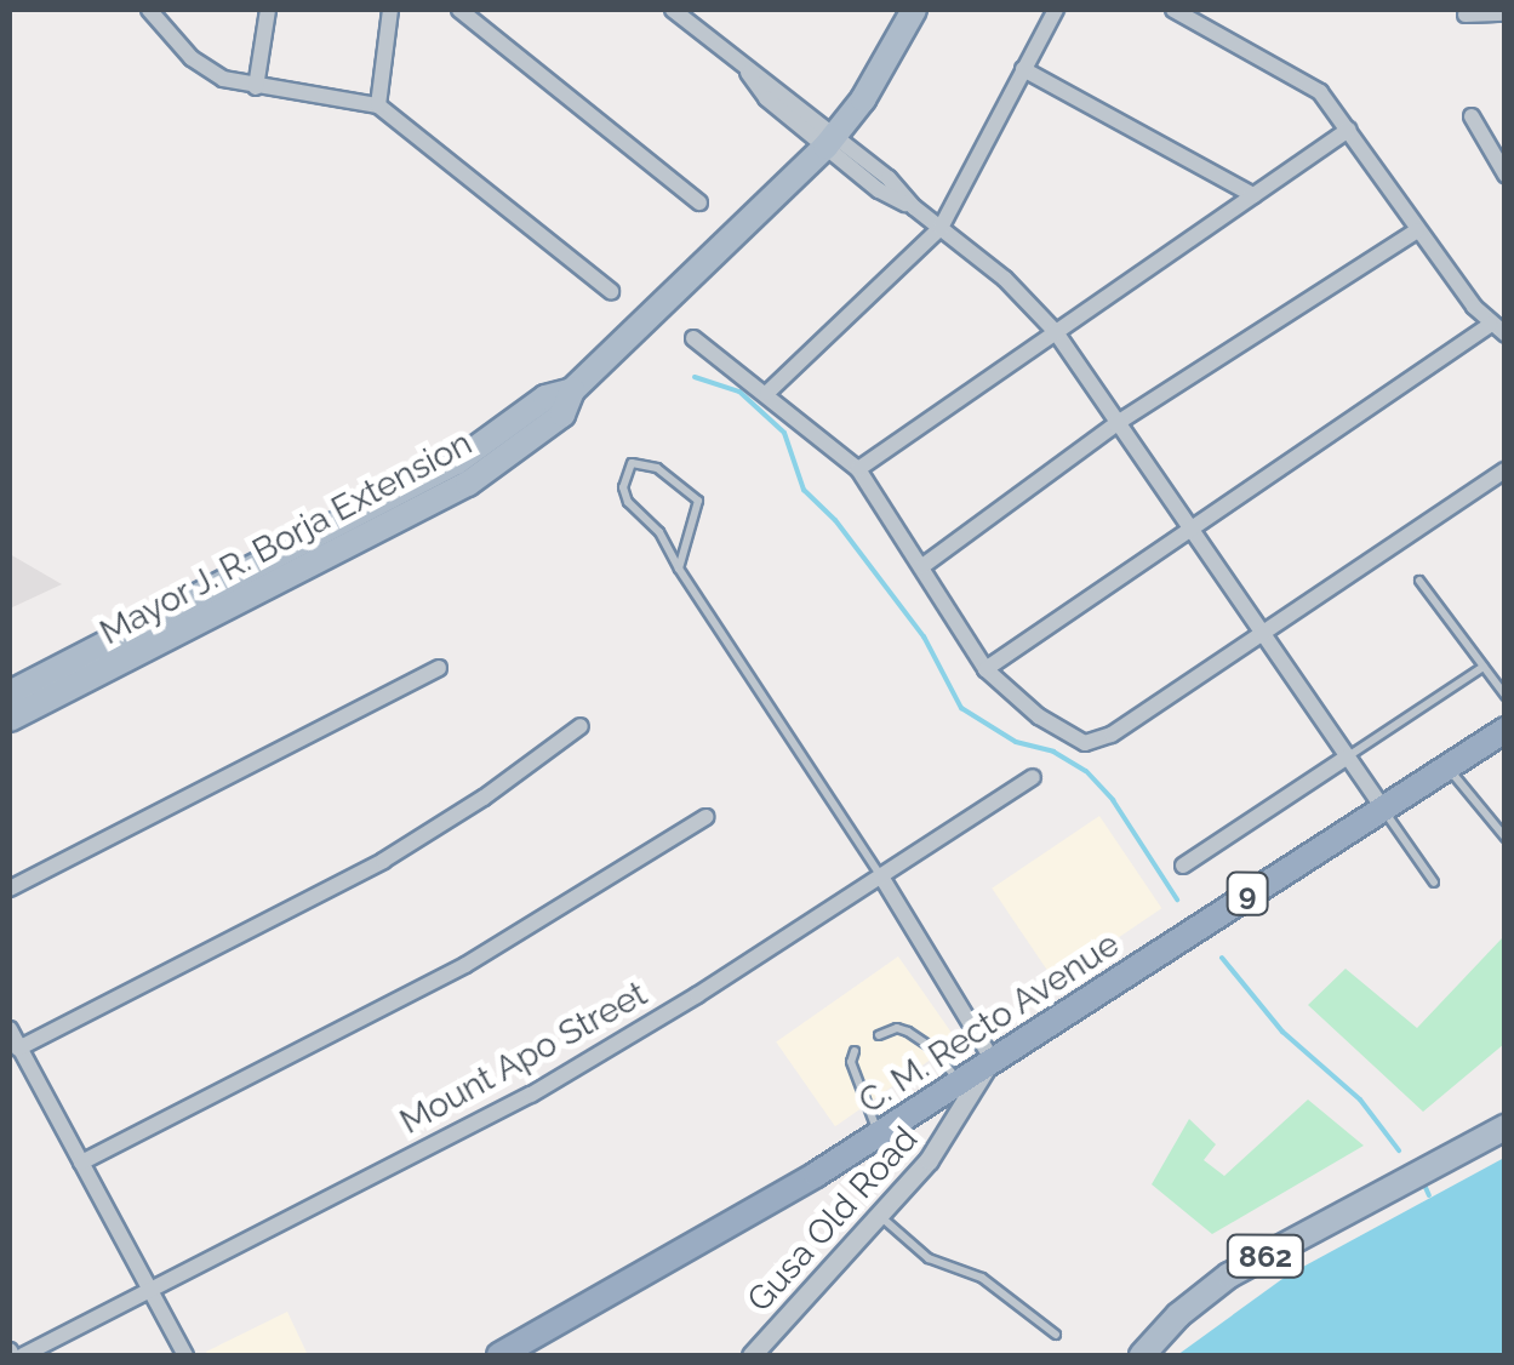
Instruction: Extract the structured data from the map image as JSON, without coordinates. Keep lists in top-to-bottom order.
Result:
{
  "streets": {
    "highway": ["9", "C. M. Recto Avenue"],
    "main road": ["Mayor J. R. Borja Extension", "862"],
    "street": ["Mount Apo Street", "Gusa Old Road"]
  },
  "crossings": [
    ["C. M. Recto Avenue", "Gusa Old Road"]
  ]
}
